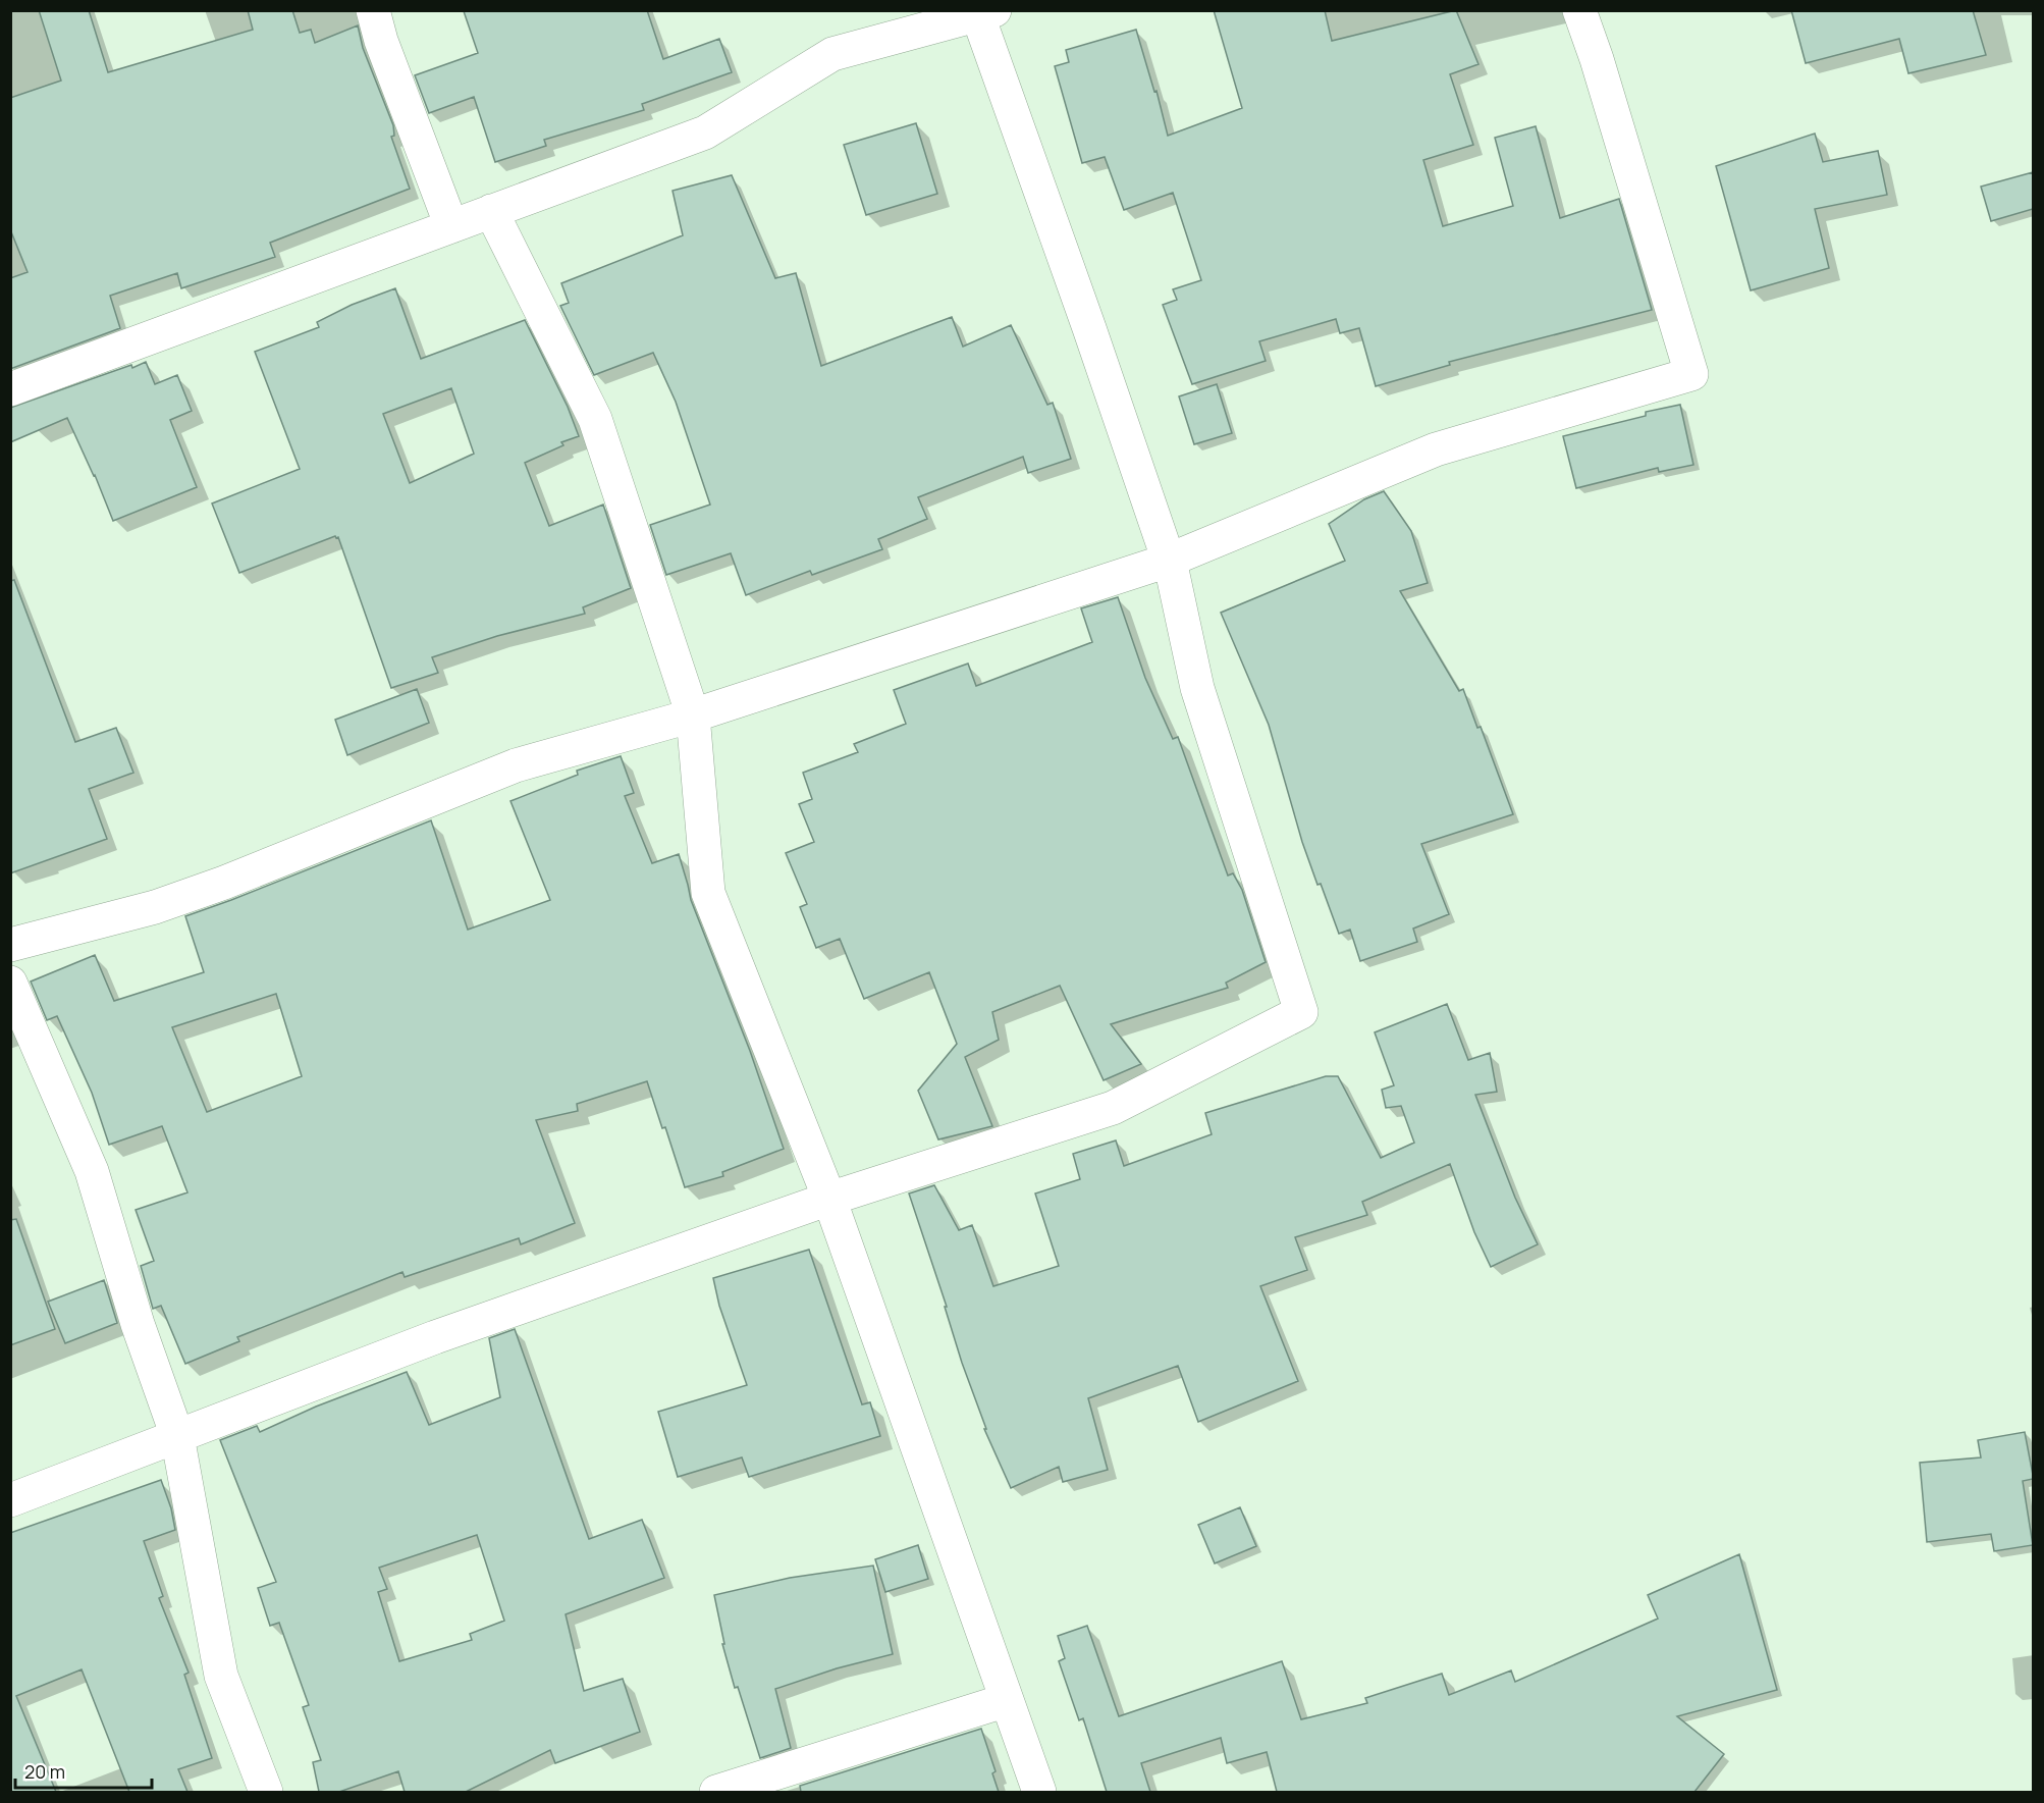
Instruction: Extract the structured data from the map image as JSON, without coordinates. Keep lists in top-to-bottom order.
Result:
{
  "scale_bar": "20 m"
}
